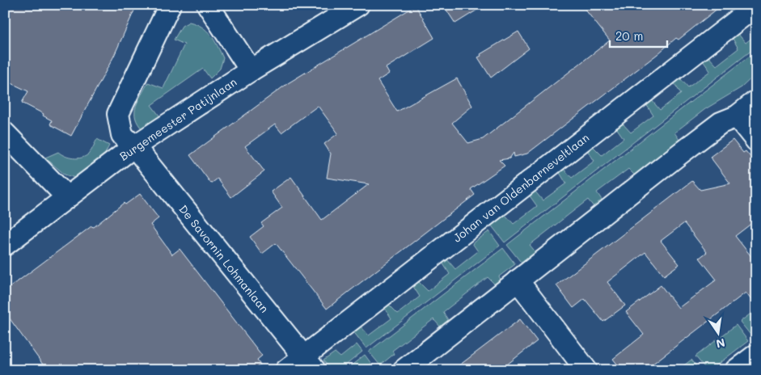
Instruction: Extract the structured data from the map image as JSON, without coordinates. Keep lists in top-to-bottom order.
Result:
{
  "streets": {
    "street": ["Burgemeester Patijnlaan", "Johan van Oldenbarneveltlaan", "De Savornin Lohmanlaan"]
  },
  "crossings": [
    ["Burgemeester Patijnlaan", "De Savornin Lohmanlaan"],
    ["Johan van Oldenbarneveltlaan", "De Savornin Lohmanlaan"]
  ],
  "scale_bar": "20 m",
  "north": "bottom"
}
